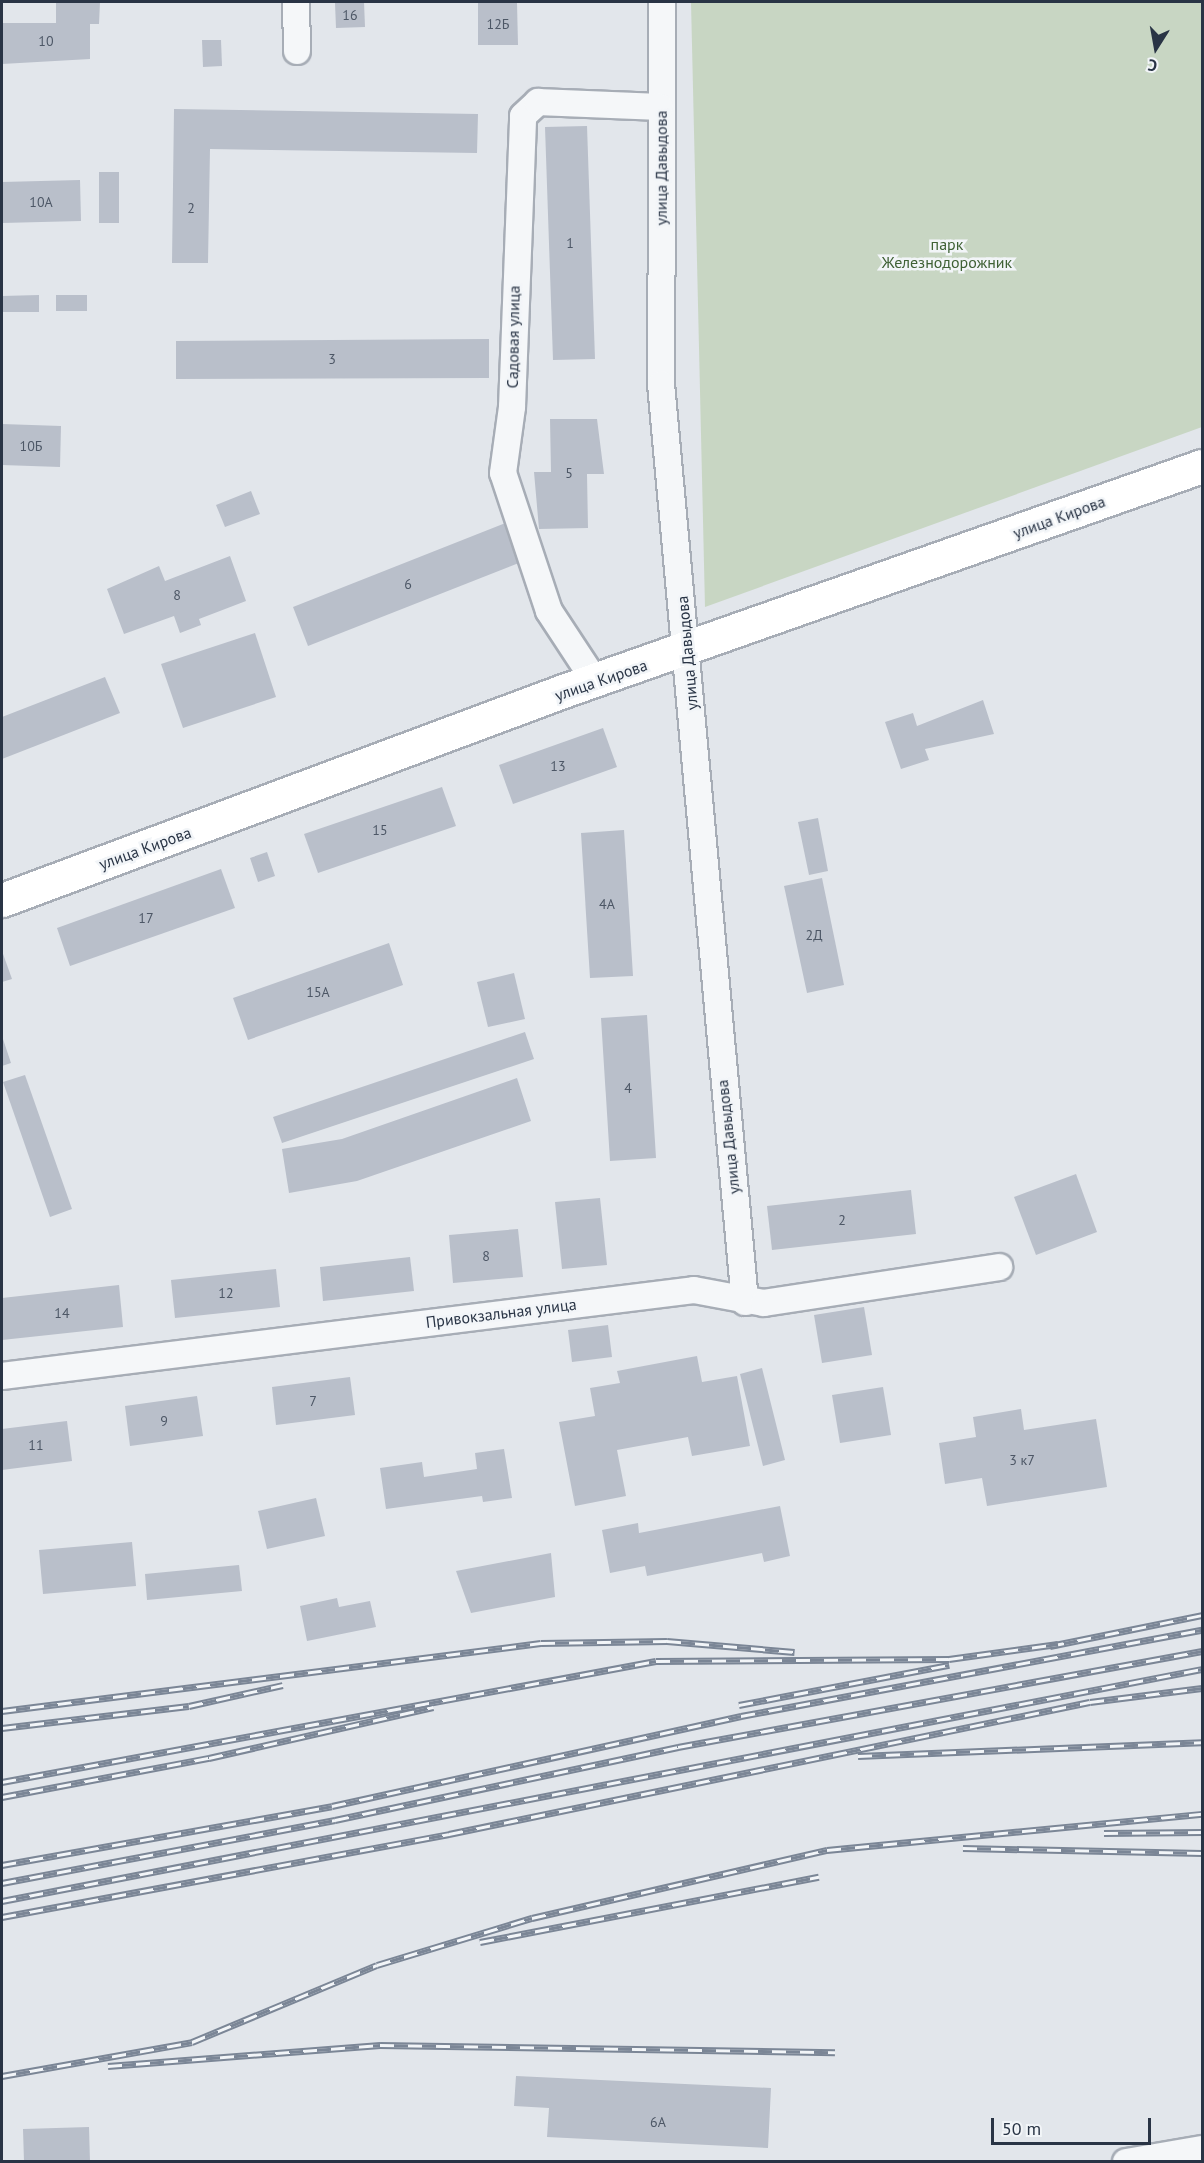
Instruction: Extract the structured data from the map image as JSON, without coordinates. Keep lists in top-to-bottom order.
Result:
{
  "streets": {
    "main road": ["улица Кирова"],
    "street": ["улица Давыдова", "Садовая улица", "Привокзальная улица"]
  },
  "crossings": [
    ["улица Давыдова", "Садовая улица"],
    ["улица Давыдова", "улица Кирова"],
    ["улица Давыдова", "Привокзальная улица"],
    ["Садовая улица", "улица Кирова"]
  ],
  "parks": ["парк Железнодорожник"],
  "house_numbers": [
    "16",
    "12Б",
    "10",
    "10А",
    "2",
    "1",
    "3",
    "10Б",
    "5",
    "6",
    "8",
    "13",
    "15",
    "4А",
    "17",
    "2Д",
    "15А",
    "4",
    "2",
    "8",
    "12",
    "14",
    "7",
    "9",
    "11",
    "3 к7",
    "6А"
  ],
  "scale_bar": "50 m",
  "north": "bottom"
}
